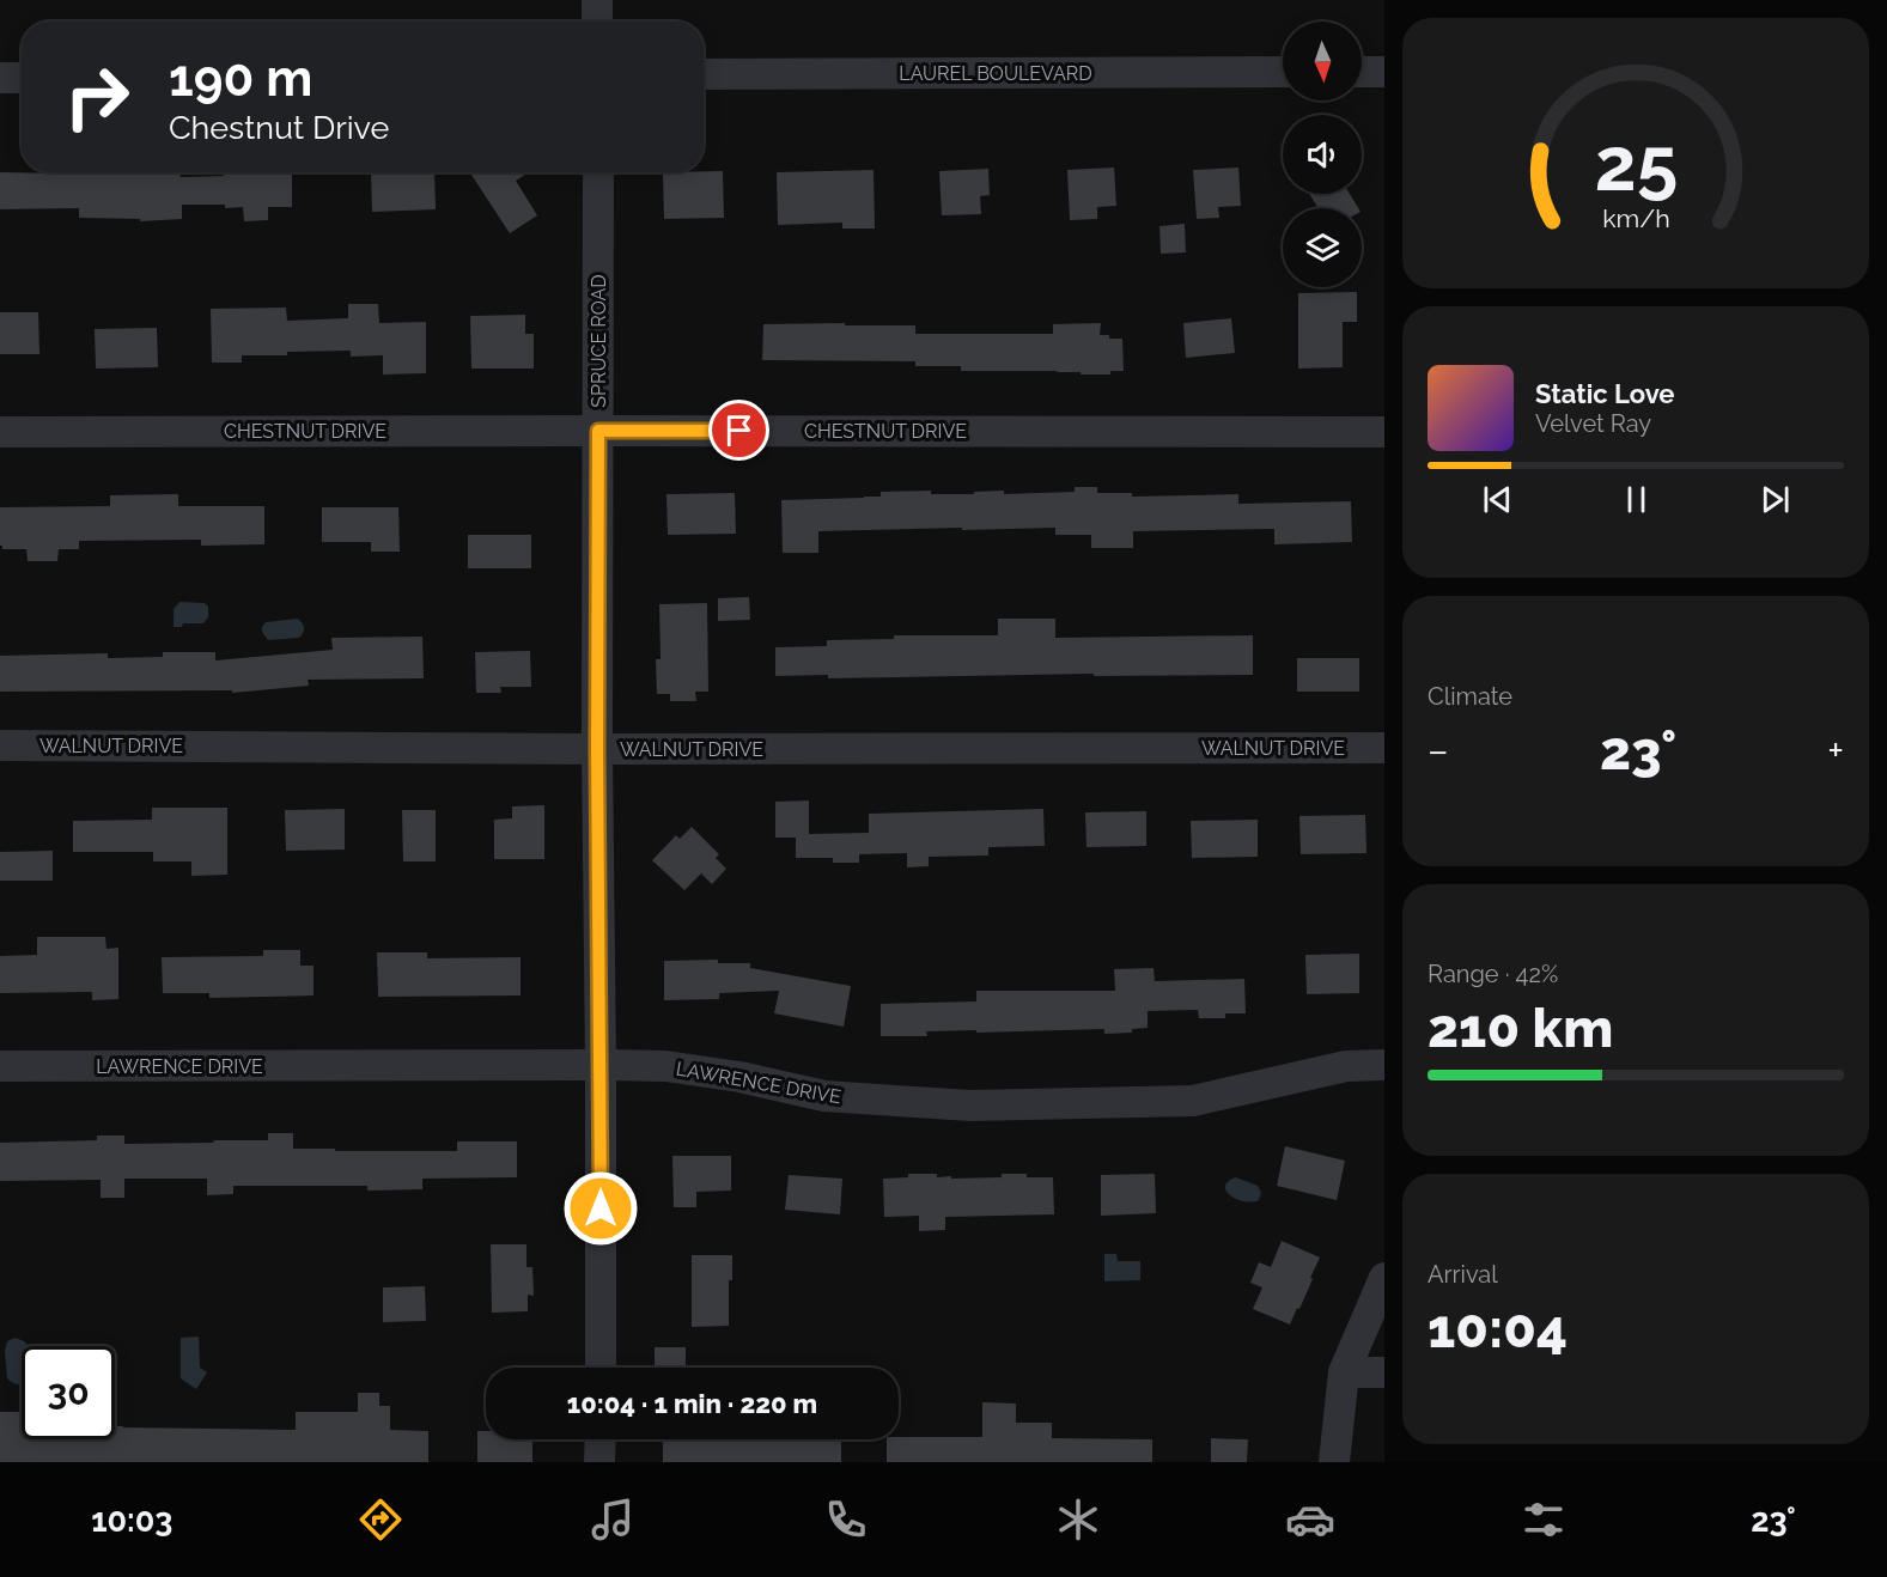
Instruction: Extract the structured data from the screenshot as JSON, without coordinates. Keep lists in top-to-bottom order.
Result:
{
  "streets": {
    "street": [
      "LAUREL BOULEVARD",
      "SPRUCE ROAD",
      "CHESTNUT DRIVE",
      "WALNUT DRIVE",
      "LAWRENCE DRIVE"
    ]
  },
  "crossings": [
    ["SPRUCE ROAD", "CHESTNUT DRIVE"],
    ["SPRUCE ROAD", "WALNUT DRIVE"],
    ["SPRUCE ROAD", "LAWRENCE DRIVE"]
  ],
  "north": "bottom",
  "page": {
    "turn": ["190 m", "Chestnut Drive"],
    "song": ["Static Love", "Velvet Ray"],
    "tile": [
      "Climate",
      ["Range · 42%", "210 km"],
      ["Arrival", "10:04"]
    ],
    "heat": ["−", "23°", "+"],
    "limit": "30",
    "trip": "10:04 · 1 min · 220 m",
    "tabs": ["10:03", "23°"],
    "gauge": ["25", "km/h"]
  }
}
